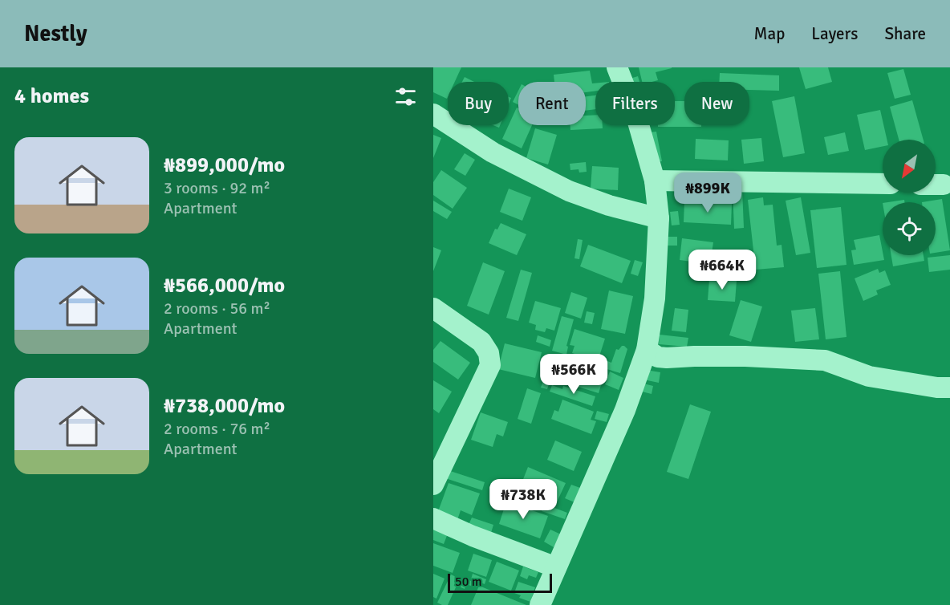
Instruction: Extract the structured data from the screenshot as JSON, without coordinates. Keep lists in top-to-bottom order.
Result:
{
  "scale_bar": "50 m",
  "north": "bottom left",
  "page": {
    "header": "Nestly",
    "nav": ["Map", "Layers", "Share"],
    "heading": "4 homes",
    "chip": [
      "Buy",
      "Rent",
      "Filters",
      "New"
    ],
    "list": [
      {
        "name": "₦899,000/mo",
        "note": "3 rooms · 92 m² · Apartment"
      },
      {
        "name": "₦566,000/mo",
        "note": "2 rooms · 56 m² · Apartment"
      },
      {
        "name": "₦738,000/mo",
        "note": "2 rooms · 76 m² · Apartment"
      }
    ],
    "price": [
      "₦899K",
      "₦664K",
      "₦566K",
      "₦738K"
    ],
    "scale": "50 m"
  }
}
